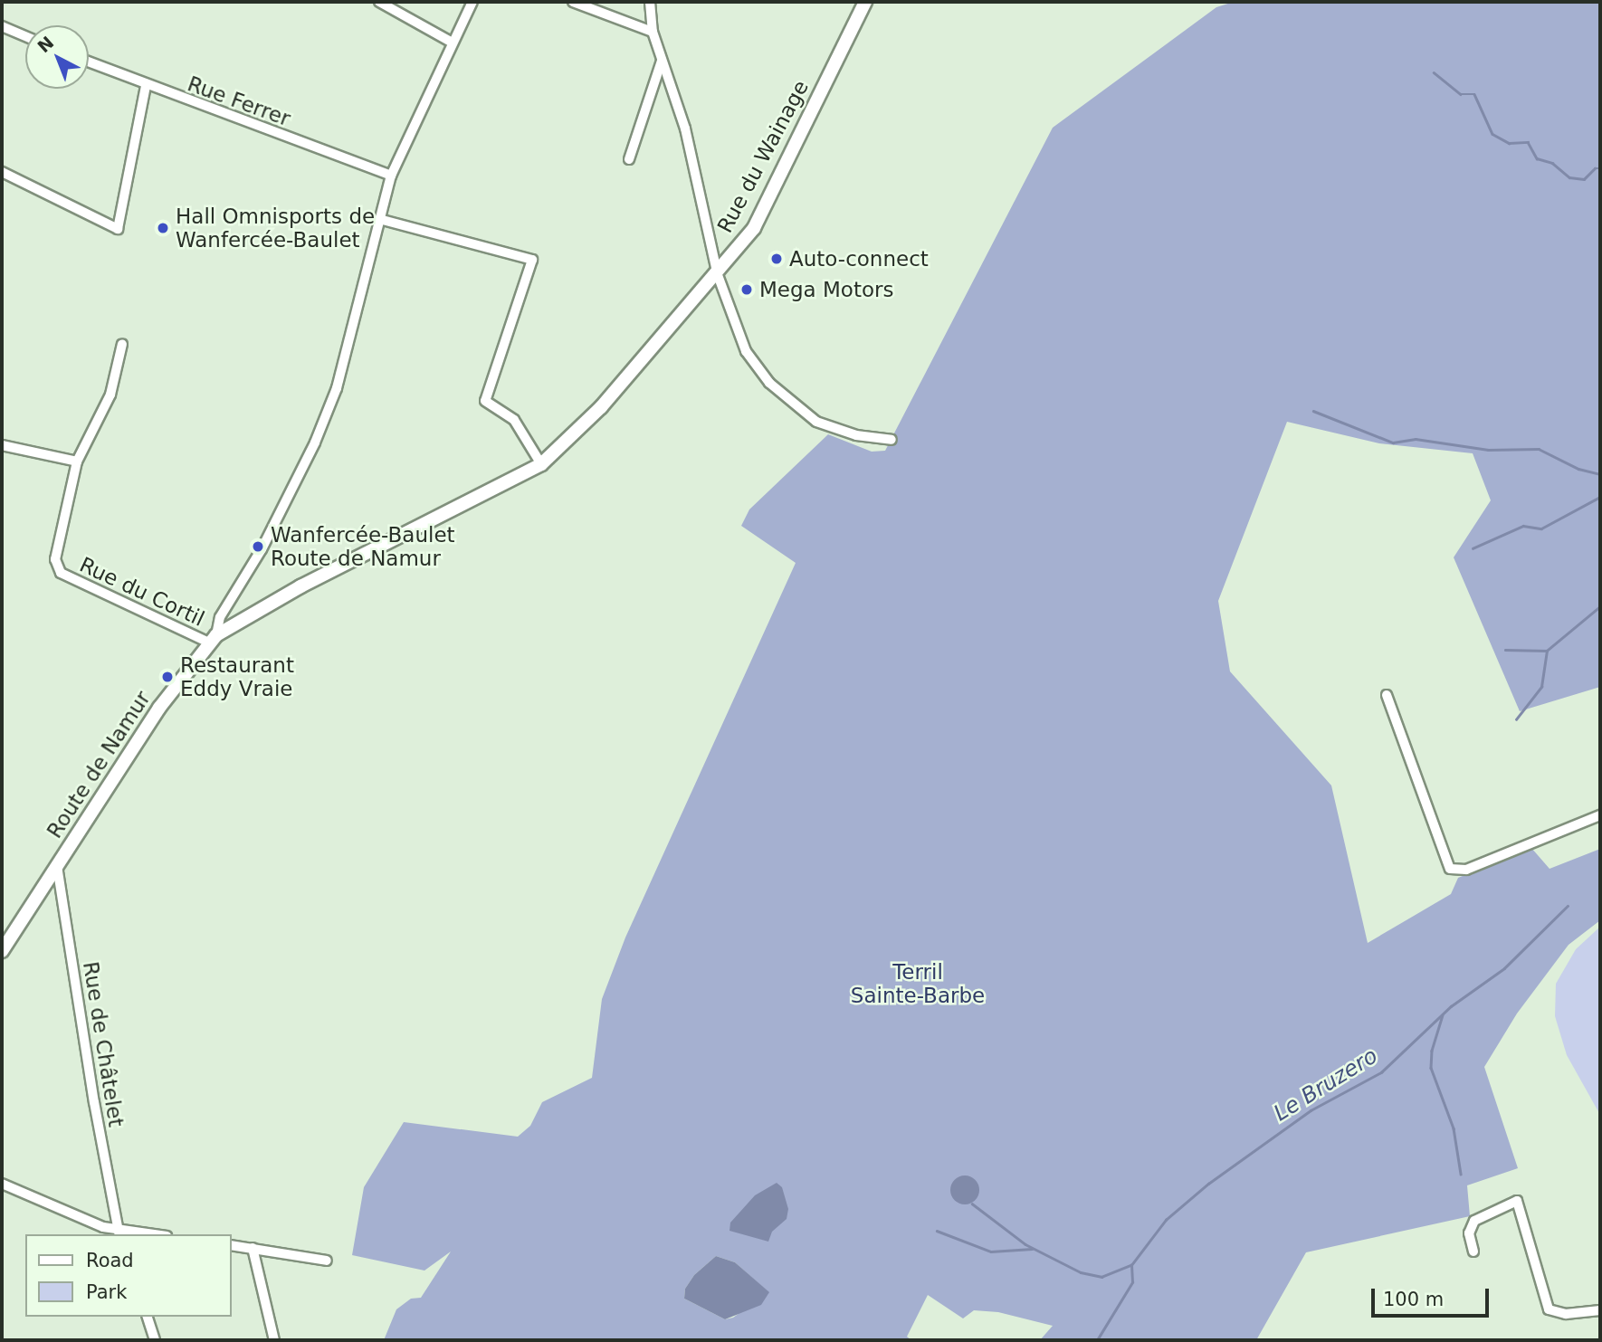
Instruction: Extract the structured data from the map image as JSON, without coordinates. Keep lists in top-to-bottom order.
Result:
{
  "streets": {
    "main road": ["Rue du Wainage", "Route de Namur"],
    "street": ["Rue Ferrer", "Rue du Cortil", "Rue de Châtelet"]
  },
  "crossings": [
    ["Rue du Wainage", "Route de Namur"],
    ["Rue du Cortil", "Route de Namur"],
    ["Route de Namur", "Rue de Châtelet"]
  ],
  "water": ["Le Bruzero"],
  "parks": ["Terril Sainte-Barbe"],
  "places": [
    "Hall Omnisports de Wanfercée-Baulet",
    "Auto-connect",
    "Mega Motors",
    "Wanfercée-Baulet Route de Namur",
    "Restaurant Eddy Vraie"
  ],
  "legend": ["Road", "Park"],
  "scale_bar": "100 m",
  "north": "top left"
}
